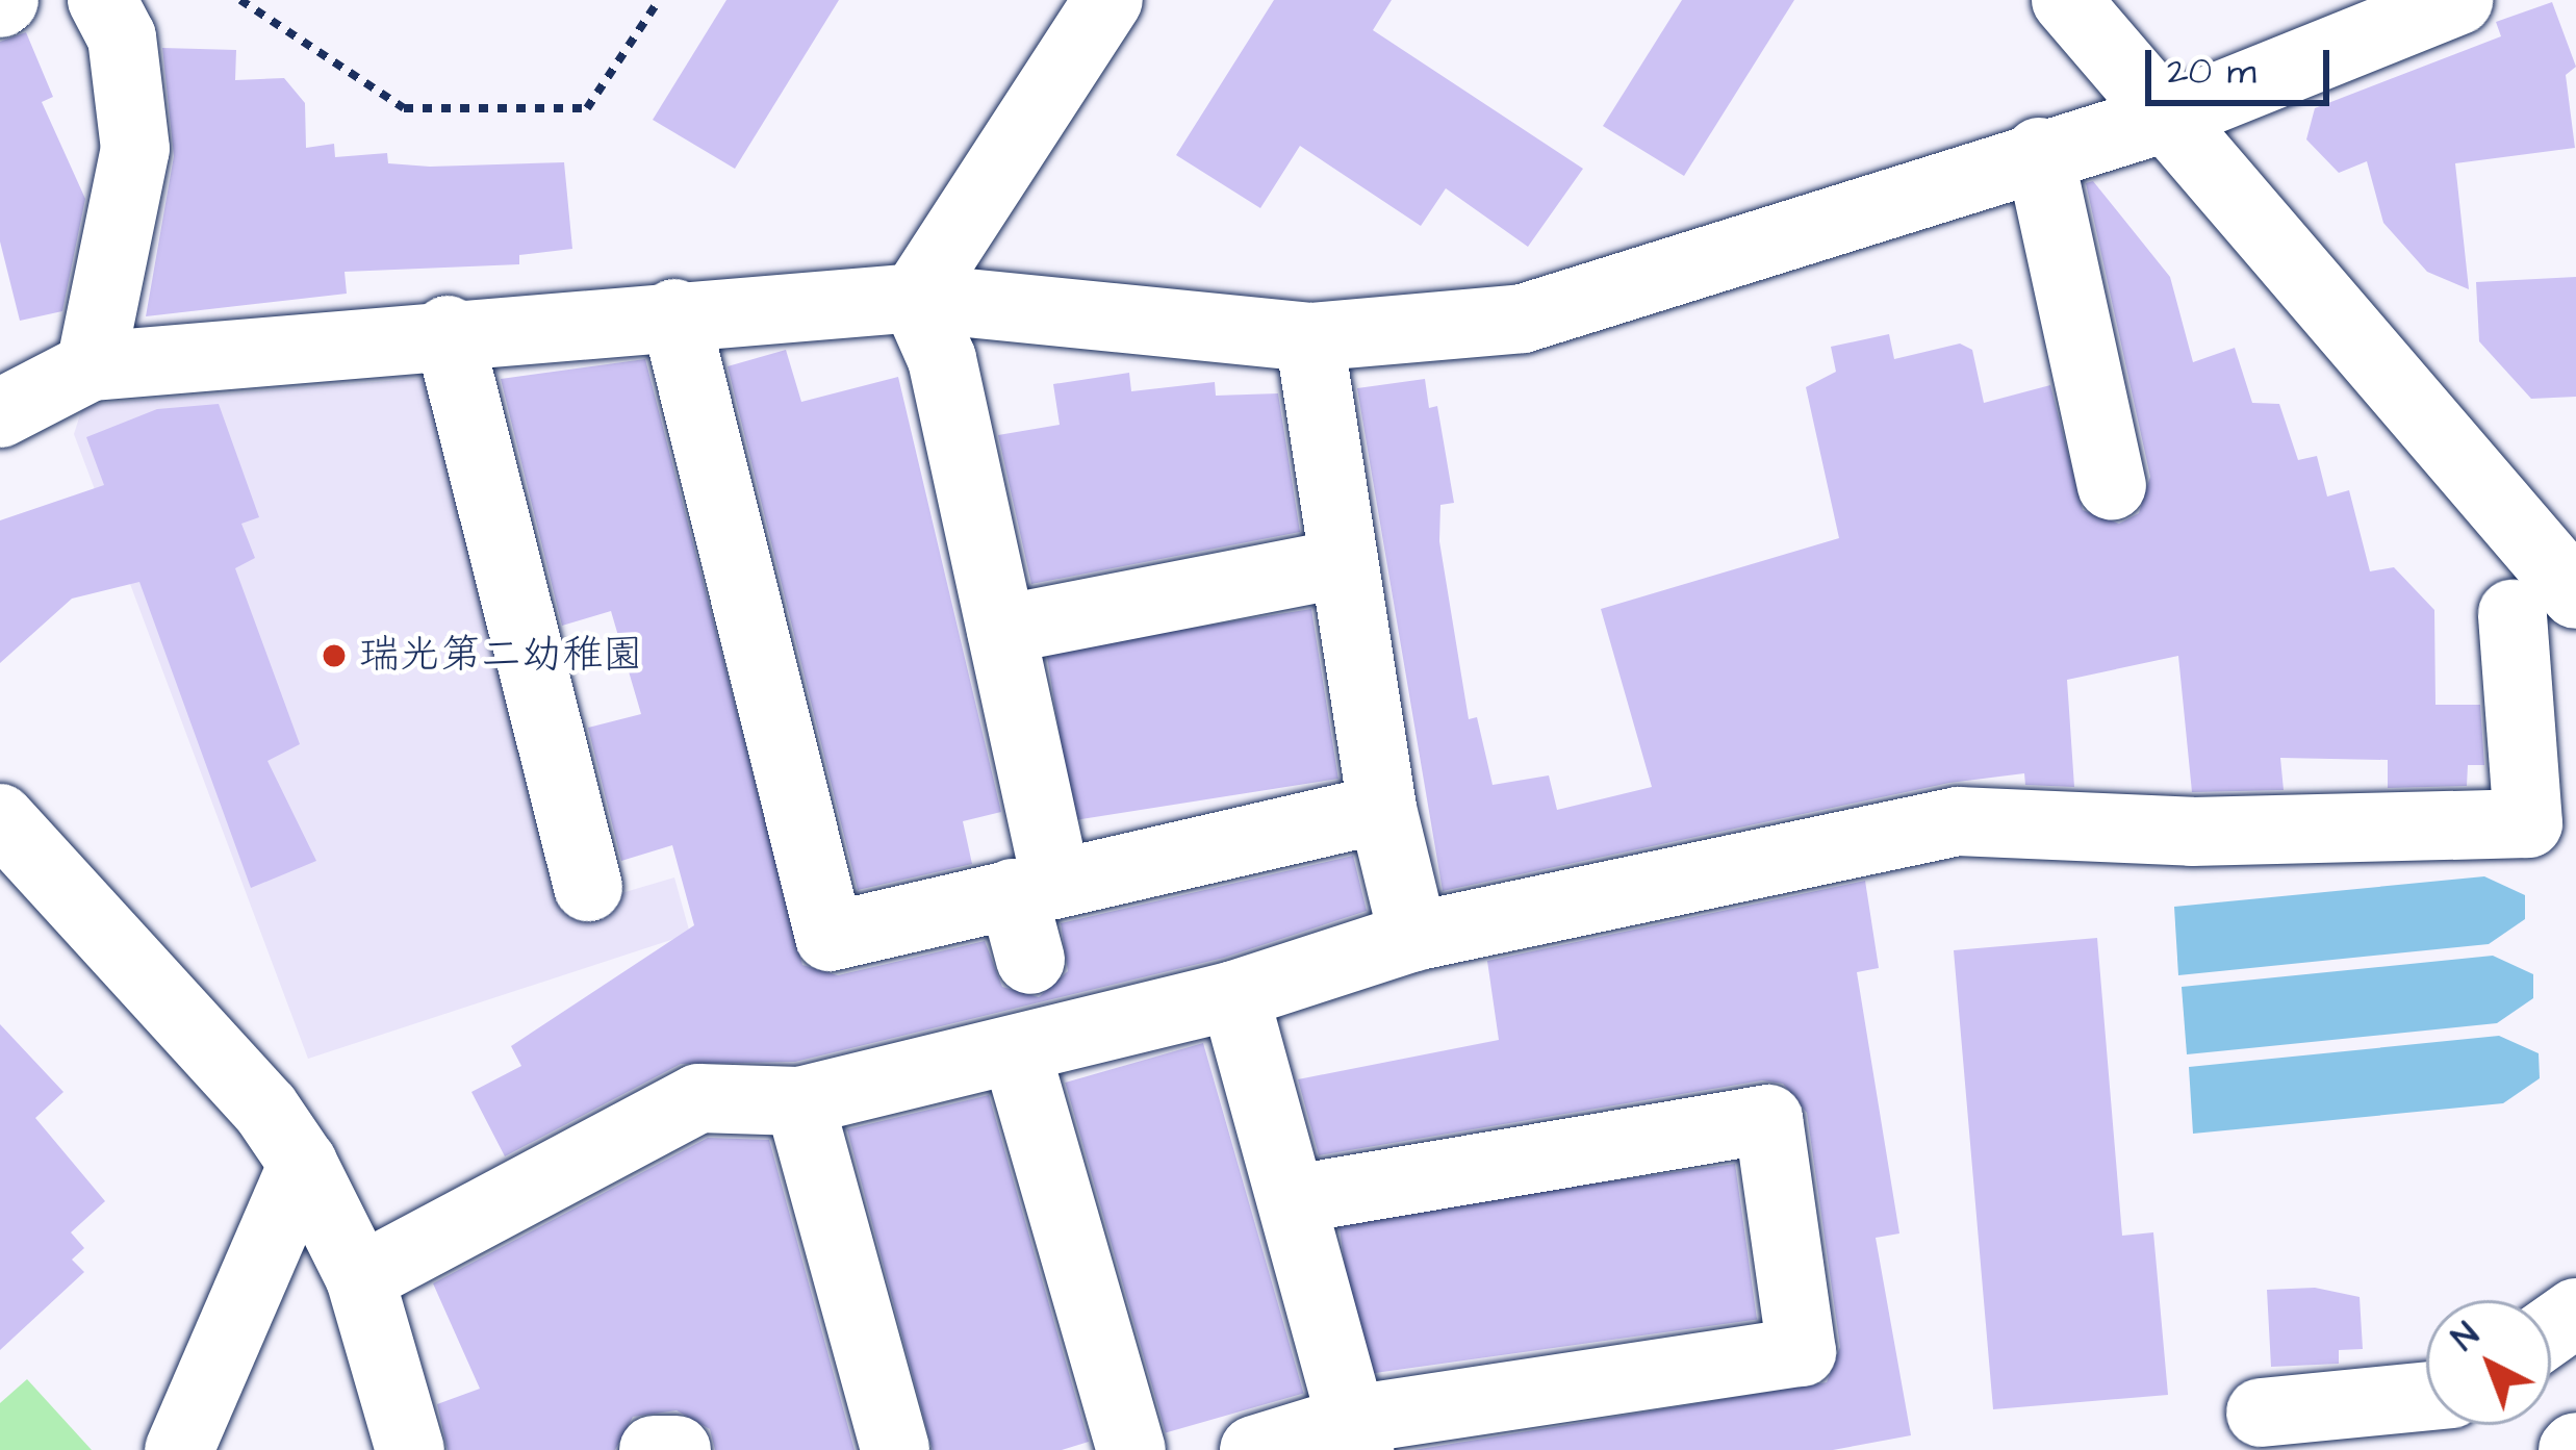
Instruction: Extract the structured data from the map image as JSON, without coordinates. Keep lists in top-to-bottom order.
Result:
{
  "places": ["瑞光第二幼稚園"],
  "scale_bar": "20 m",
  "north": "top left"
}
